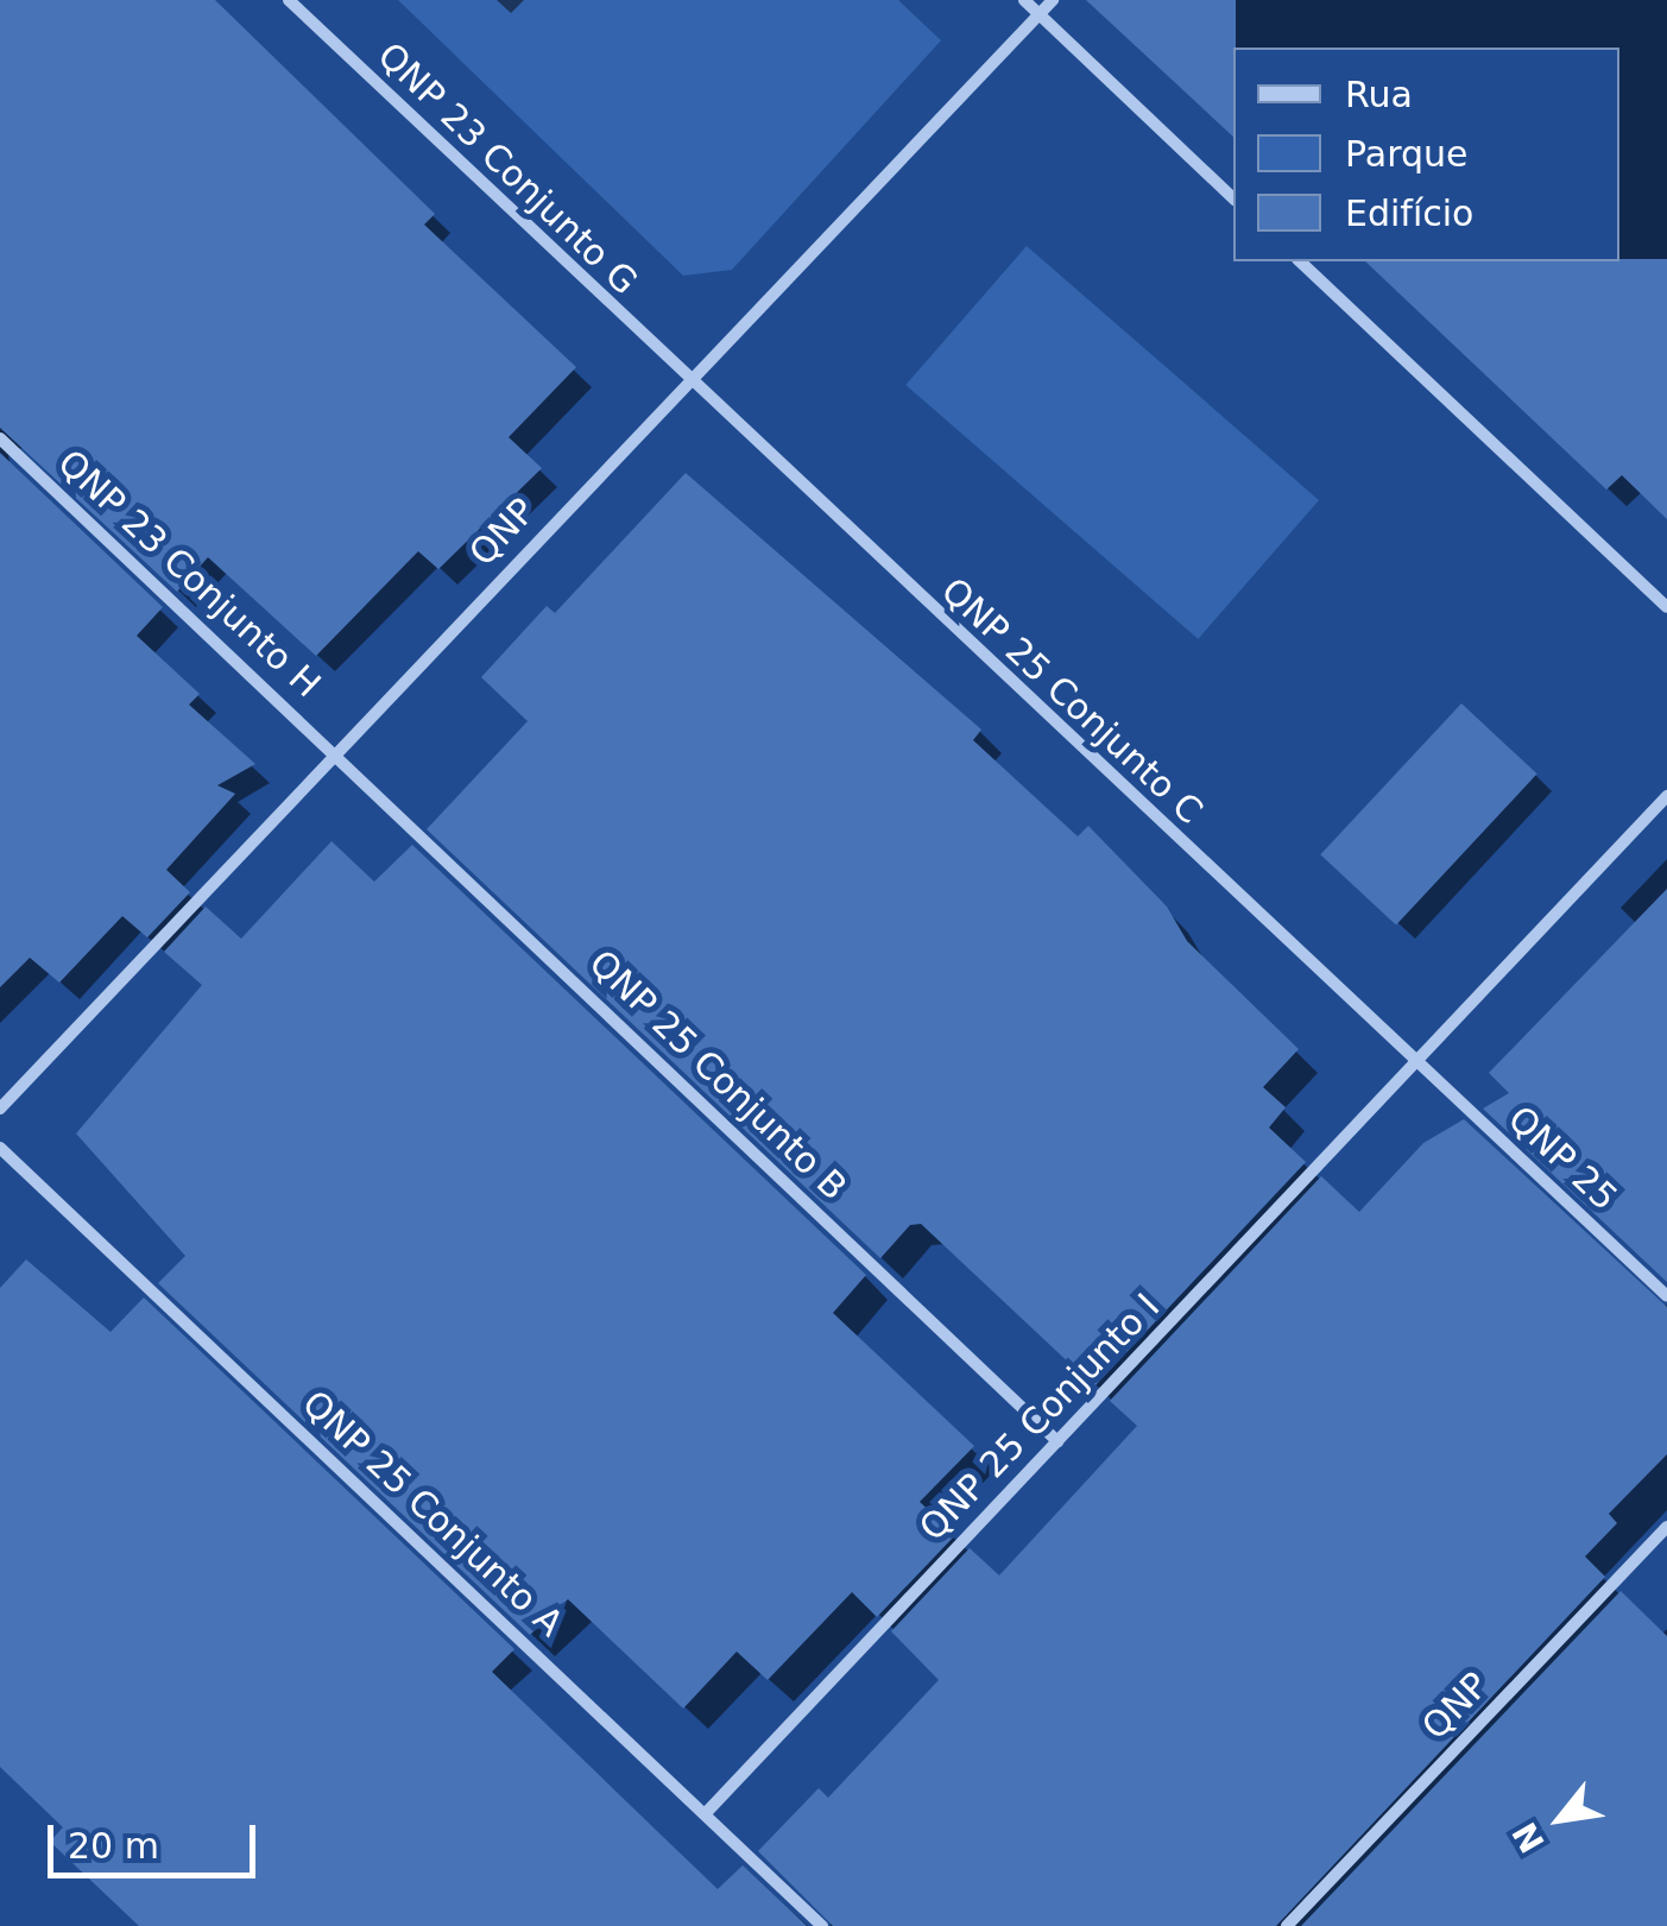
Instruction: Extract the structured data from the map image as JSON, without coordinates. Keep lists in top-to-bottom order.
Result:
{
  "streets": {
    "street": [
      "QNP 23 Conjunto G",
      "QNP",
      "QNP 23 Conjunto H",
      "QNP 25 Conjunto C",
      "QNP 25 Conjunto B",
      "QNP 25",
      "QNP 25 Conjunto I",
      "QNP 25 Conjunto A"
    ]
  },
  "crossings": [
    ["QNP 23 Conjunto G", "QNP"],
    ["QNP 23 Conjunto G", "QNP 25 Conjunto C"],
    ["QNP", "QNP 23 Conjunto H"],
    ["QNP", "QNP 25 Conjunto C"],
    ["QNP", "QNP 25 Conjunto B"],
    ["QNP 23 Conjunto H", "QNP 25 Conjunto B"],
    ["QNP 25 Conjunto C", "QNP 25"],
    ["QNP 25 Conjunto C", "QNP 25 Conjunto I"],
    ["QNP 25 Conjunto B", "QNP 25 Conjunto I"],
    ["QNP 25", "QNP 25 Conjunto I"],
    ["QNP 25 Conjunto I", "QNP 25 Conjunto A"]
  ],
  "legend": ["Rua", "Parque", "Edifício"],
  "scale_bar": "20 m",
  "north": "bottom left"
}
